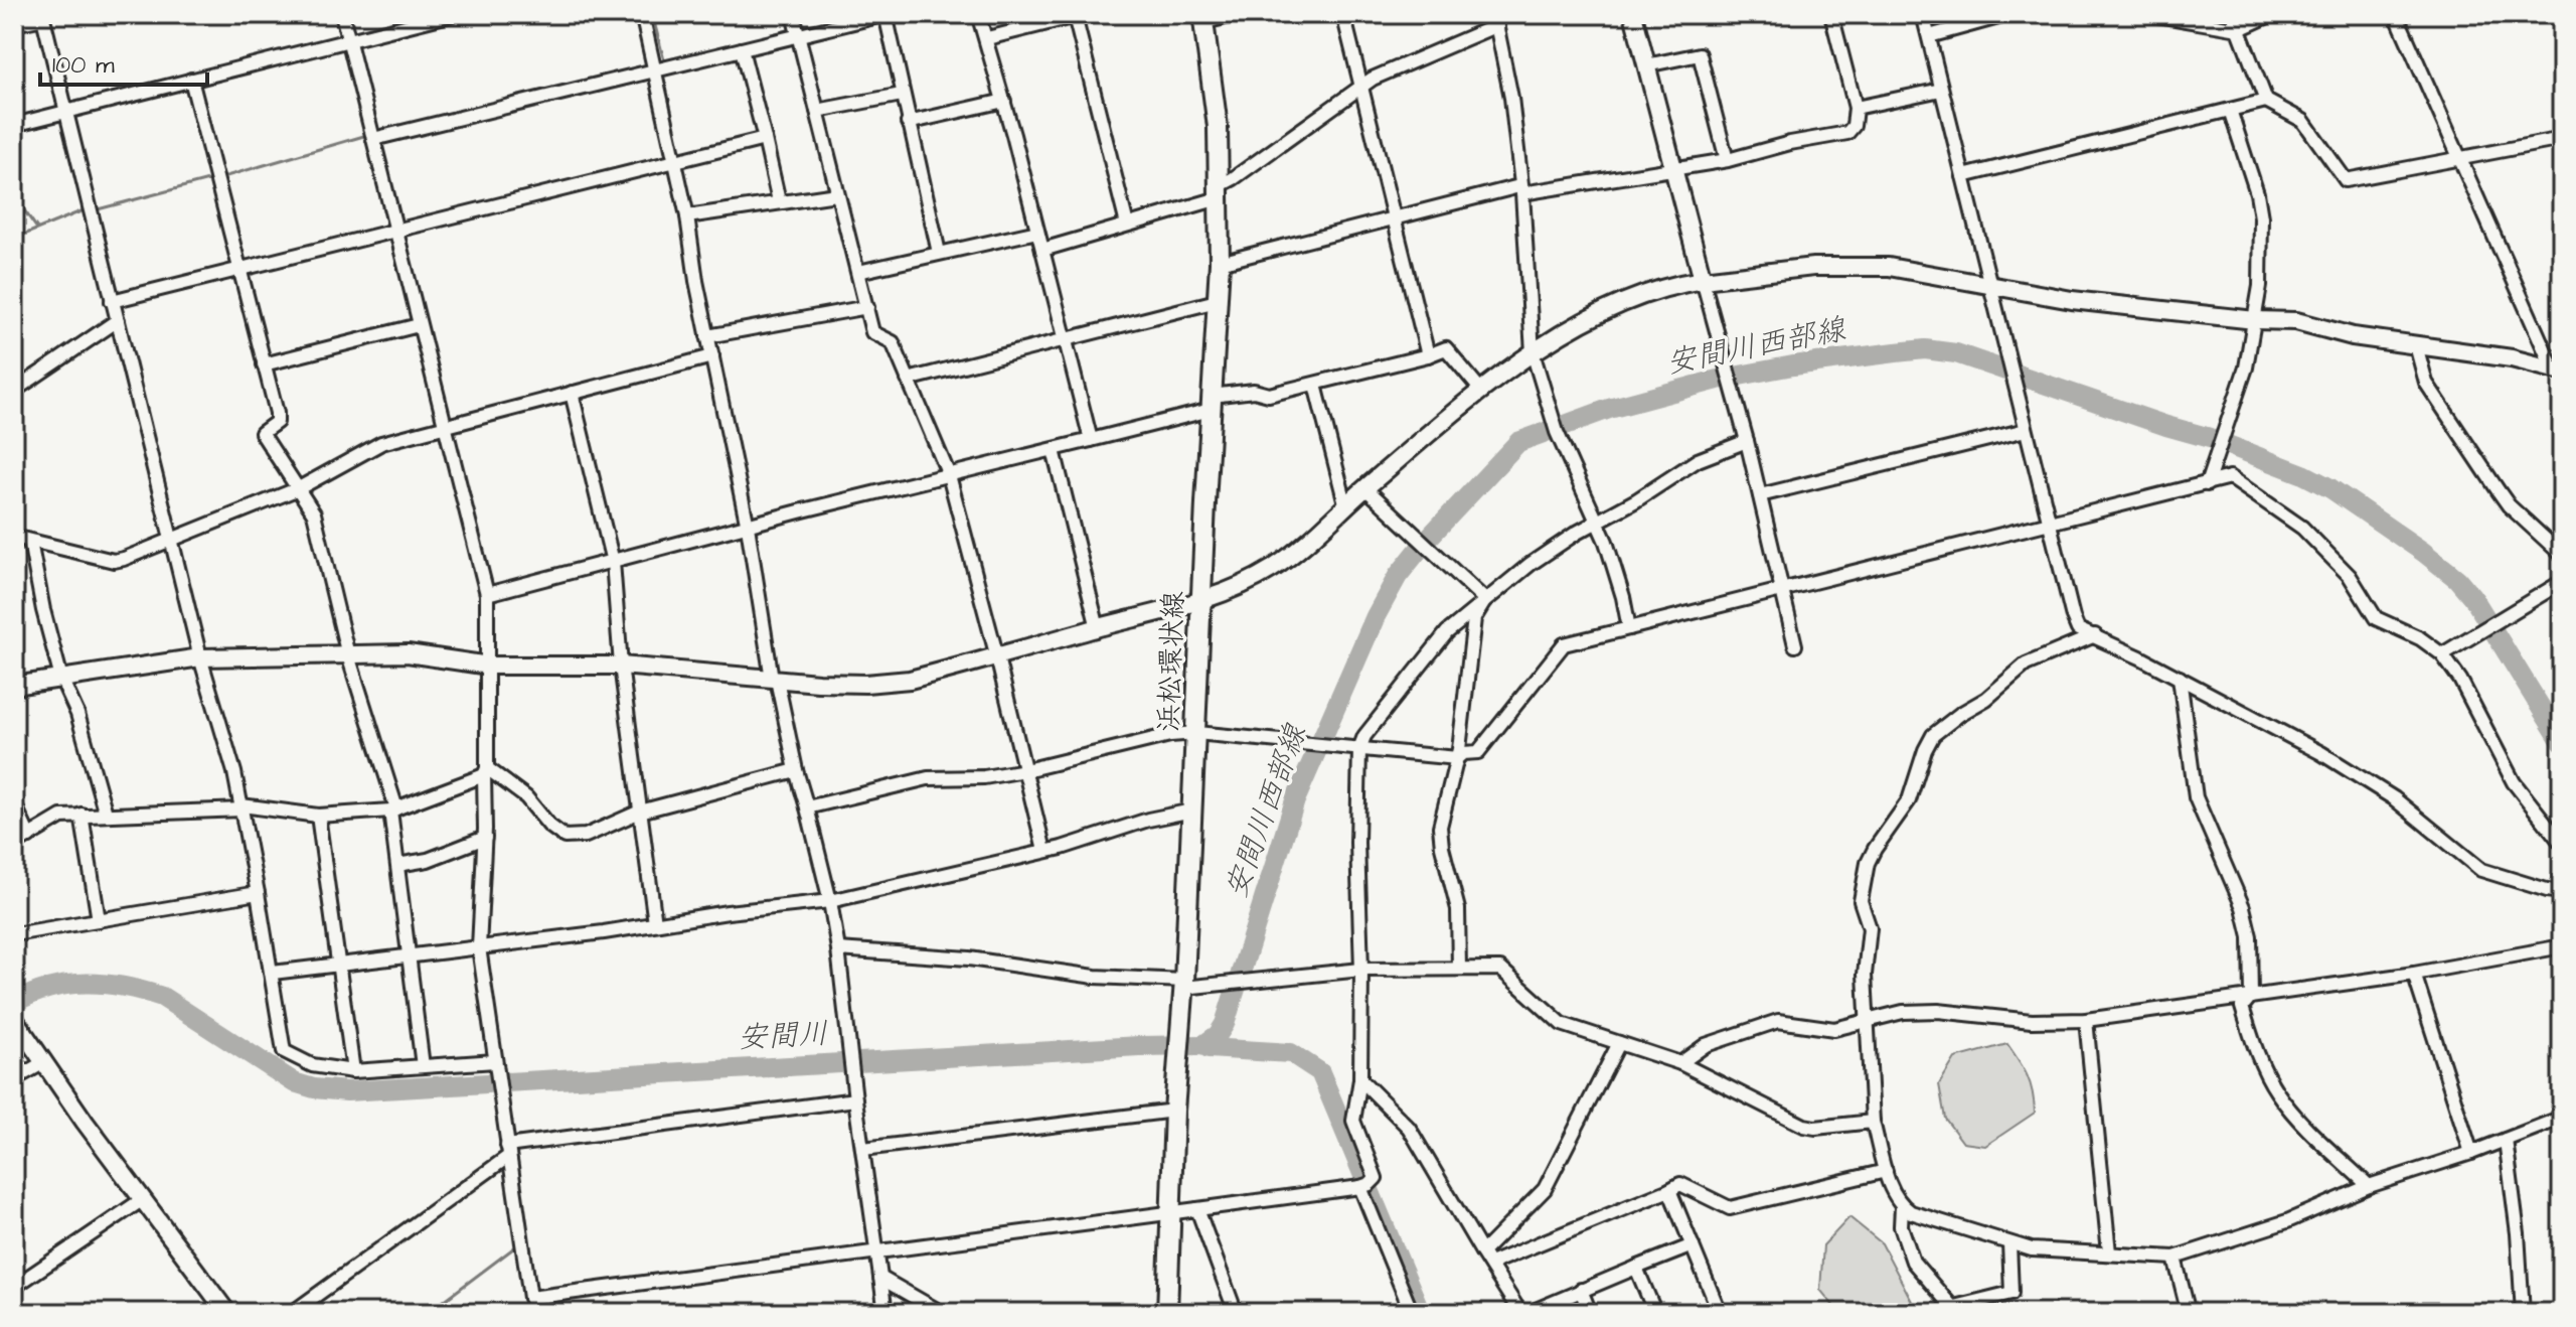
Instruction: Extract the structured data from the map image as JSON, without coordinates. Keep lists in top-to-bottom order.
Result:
{
  "streets": {
    "main road": ["浜松環状線"]
  },
  "water": ["安間川西部線", "安間川"],
  "scale_bar": "100 m"
}
